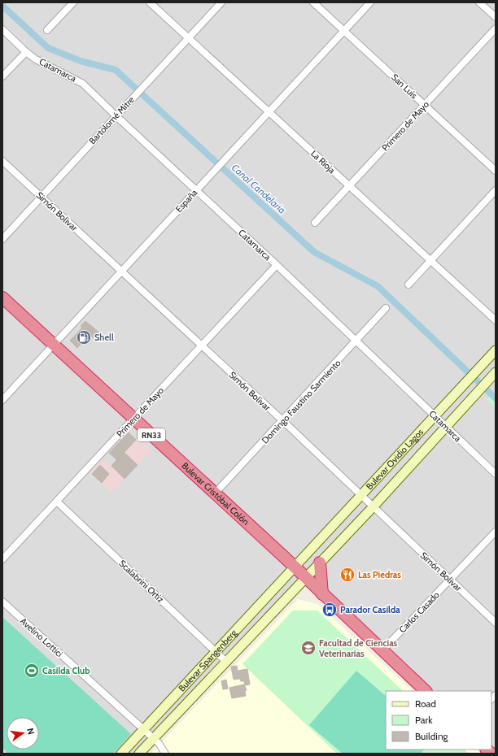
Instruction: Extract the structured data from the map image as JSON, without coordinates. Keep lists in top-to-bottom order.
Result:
{
  "streets": {
    "highway": ["RN33", "Bulevar Cristóbal Colón"],
    "main road": ["Bulevar Ovidio Lagos", "Bulevar Spangenberg"],
    "street": [
      "Catamarca",
      "San Luis",
      "Bartolomé Mitre",
      "Primero de Mayo",
      "La Rioja",
      "España",
      "Simón Bolivar",
      "Domingo Faustino Sarmiento",
      "Scalabrini Ortiz",
      "Carlos Casado",
      "Avelino Lottici"
    ]
  },
  "crossings": [
    ["Catamarca", "Bartolomé Mitre"],
    ["Catamarca", "Primero de Mayo"],
    ["Catamarca", "España"],
    ["Catamarca", "Domingo Faustino Sarmiento"],
    ["Catamarca", "Bulevar Ovidio Lagos"],
    ["San Luis", "Primero de Mayo"],
    ["San Luis", "España"],
    ["Bartolomé Mitre", "La Rioja"],
    ["Bartolomé Mitre", "Simón Bolivar"],
    ["Primero de Mayo", "La Rioja"],
    ["Primero de Mayo", "Simón Bolivar"],
    ["Primero de Mayo", "Bulevar Cristóbal Colón"],
    ["Primero de Mayo", "Scalabrini Ortiz"],
    ["La Rioja", "España"],
    ["España", "Simón Bolivar"],
    ["España", "Bulevar Cristóbal Colón"],
    ["Simón Bolivar", "Domingo Faustino Sarmiento"],
    ["Simón Bolivar", "Bulevar Ovidio Lagos"],
    ["Simón Bolivar", "Carlos Casado"],
    ["Domingo Faustino Sarmiento", "Bulevar Cristóbal Colón"],
    ["Bulevar Ovidio Lagos", "Bulevar Cristóbal Colón"],
    ["Bulevar Ovidio Lagos", "Bulevar Spangenberg"],
    ["Bulevar Cristóbal Colón", "Carlos Casado"],
    ["Bulevar Cristóbal Colón", "Bulevar Spangenberg"],
    ["Scalabrini Ortiz", "Bulevar Spangenberg"],
    ["Avelino Lottici", "Bulevar Spangenberg"]
  ],
  "water": ["Canal Candelaria"],
  "places": {
    "fuel station": ["Shell"],
    "restaurant": ["Las Piedras"],
    "bus stop": ["Parador Casilda"],
    "school or university": ["Facultad de Ciencias Veterinarias"],
    "sports": ["Casilda Club"]
  },
  "legend": ["Road", "Park", "Building"],
  "north": "right"
}
